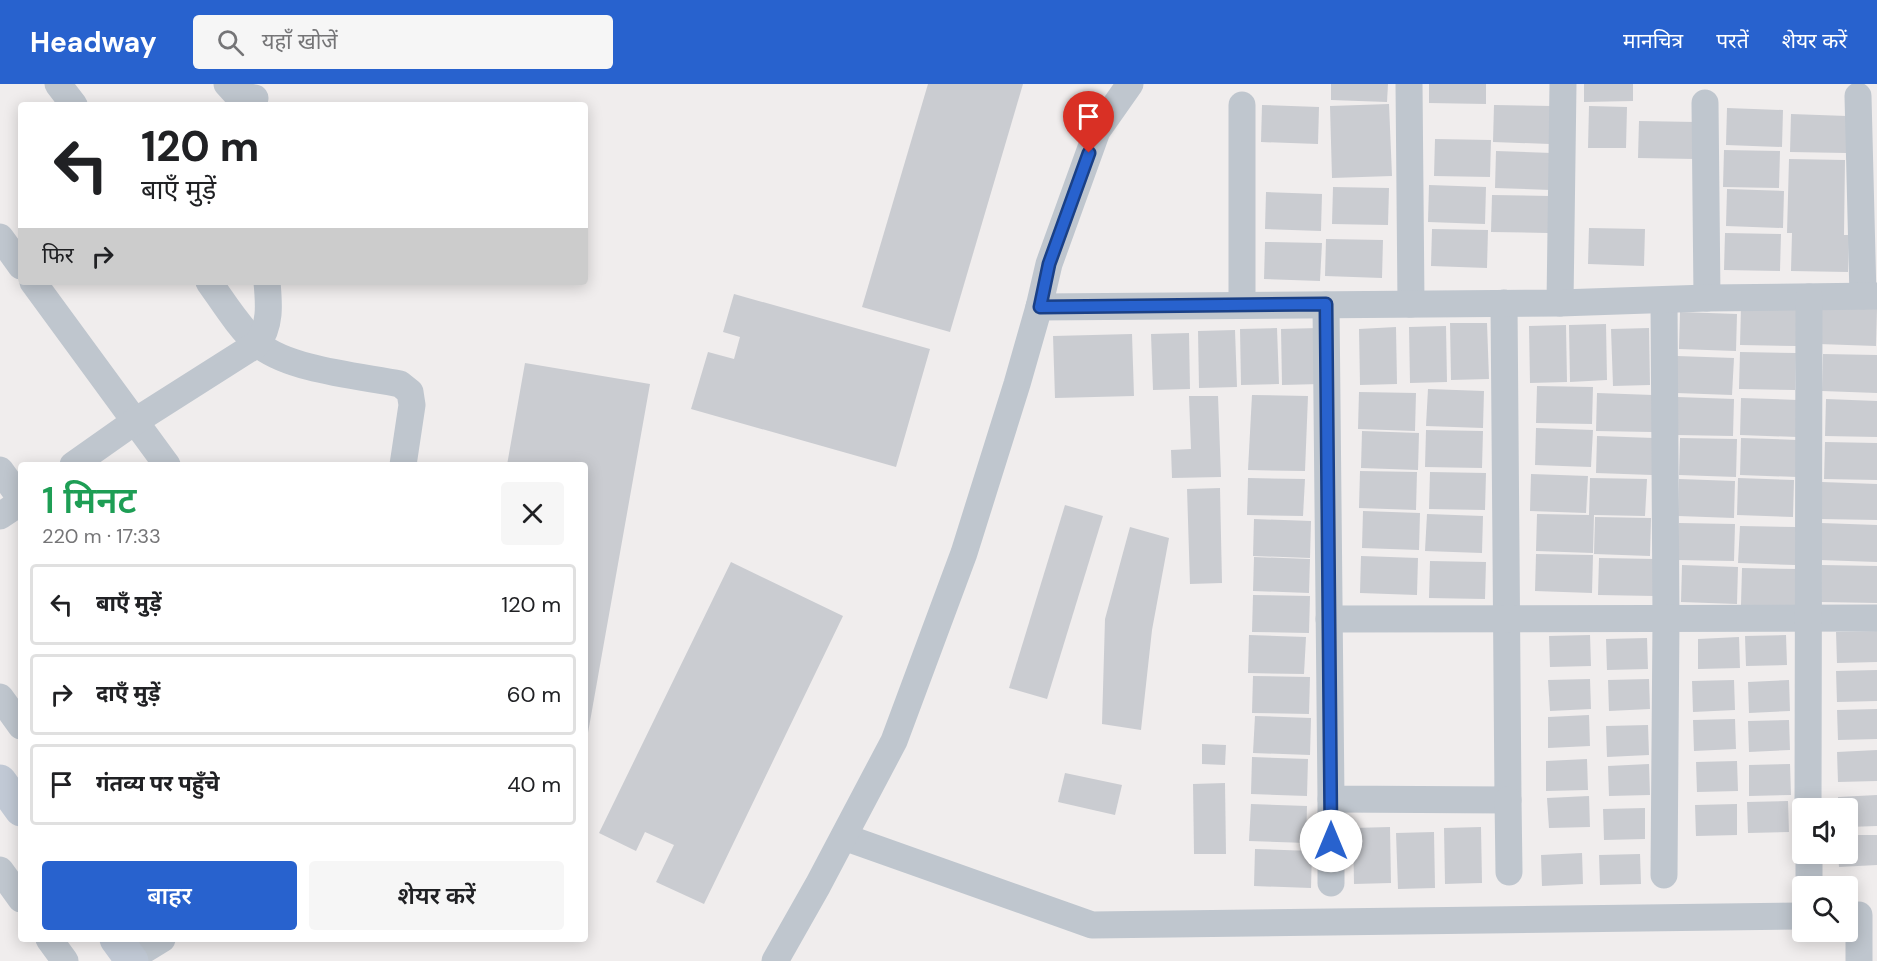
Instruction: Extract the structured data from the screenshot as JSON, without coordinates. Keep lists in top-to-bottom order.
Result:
{
  "page": {
    "header": "Headway",
    "search": "यहाँ खोजें",
    "nav": ["मानचित्र", "परतें", "शेयर करें"],
    "turn": ["120 m", "बाएँ मुड़ें"],
    "then": "फिर",
    "heading": ["1 मिनट", "220 m · 17:33"],
    "list": [
      {
        "name": "बाएँ मुड़ें",
        "value": "120 m"
      },
      {
        "name": "दाएँ मुड़ें",
        "value": "60 m"
      },
      {
        "name": "गंतव्य पर पहुँचे",
        "value": "40 m"
      }
    ],
    "buttons": ["बाहर", "शेयर करें"]
  }
}
